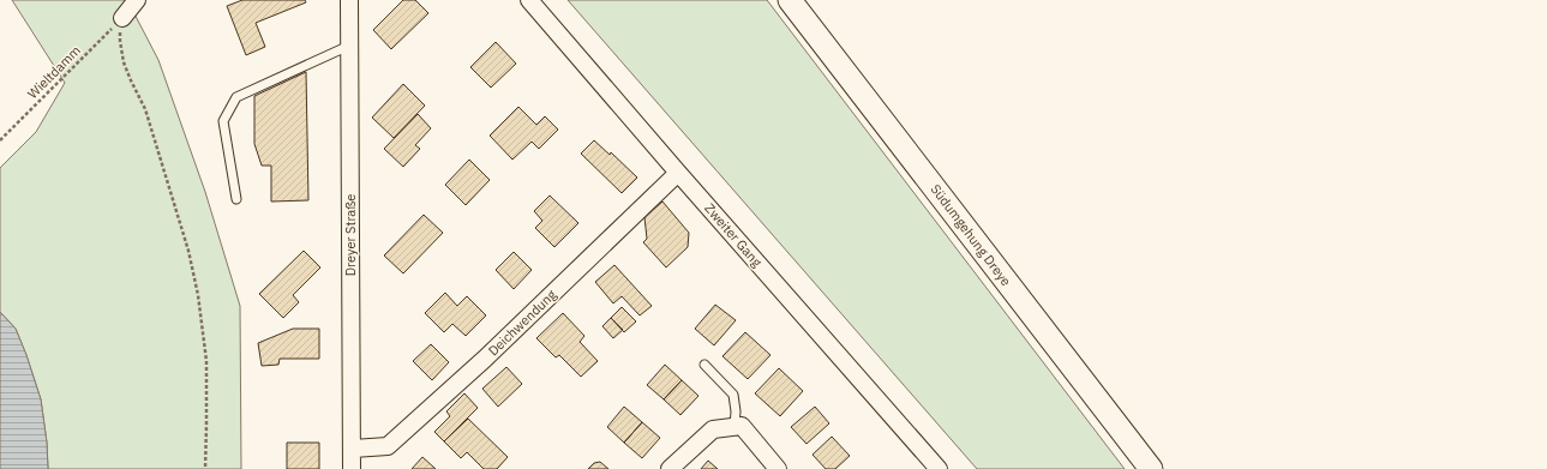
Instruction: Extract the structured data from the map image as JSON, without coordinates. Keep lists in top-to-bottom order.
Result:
{
  "streets": {
    "main road": ["Südumgehung Dreye"],
    "street": ["Dreyer Straße", "Zweiter Gang", "Deichwendung"],
    "path": ["Wieltdamm"]
  },
  "crossings": [
    ["Dreyer Straße", "Deichwendung"],
    ["Zweiter Gang", "Deichwendung"]
  ]
}
